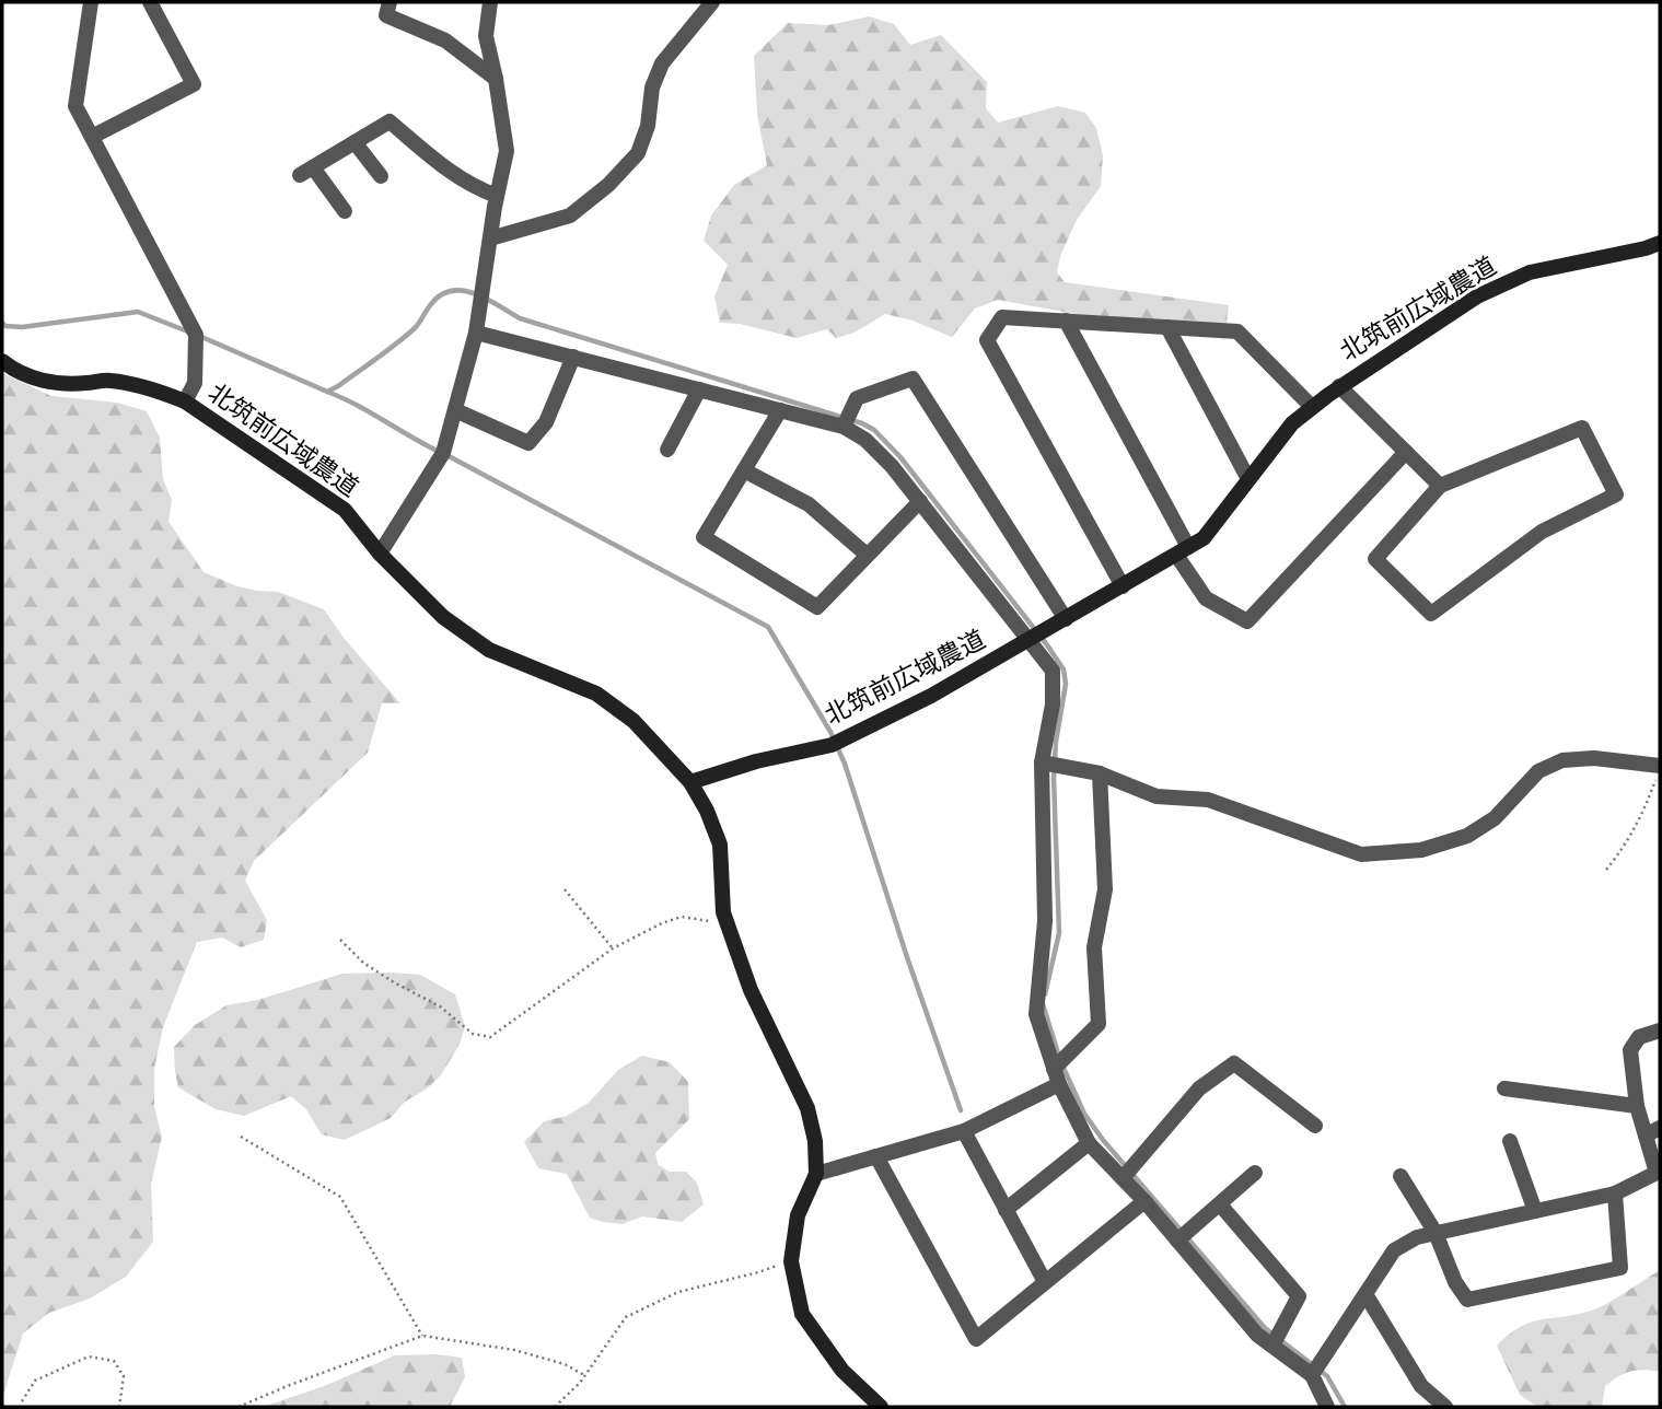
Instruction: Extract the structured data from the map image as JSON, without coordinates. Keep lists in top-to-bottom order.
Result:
{
  "streets": {
    "street": ["北筑前広域農道"]
  }
}
